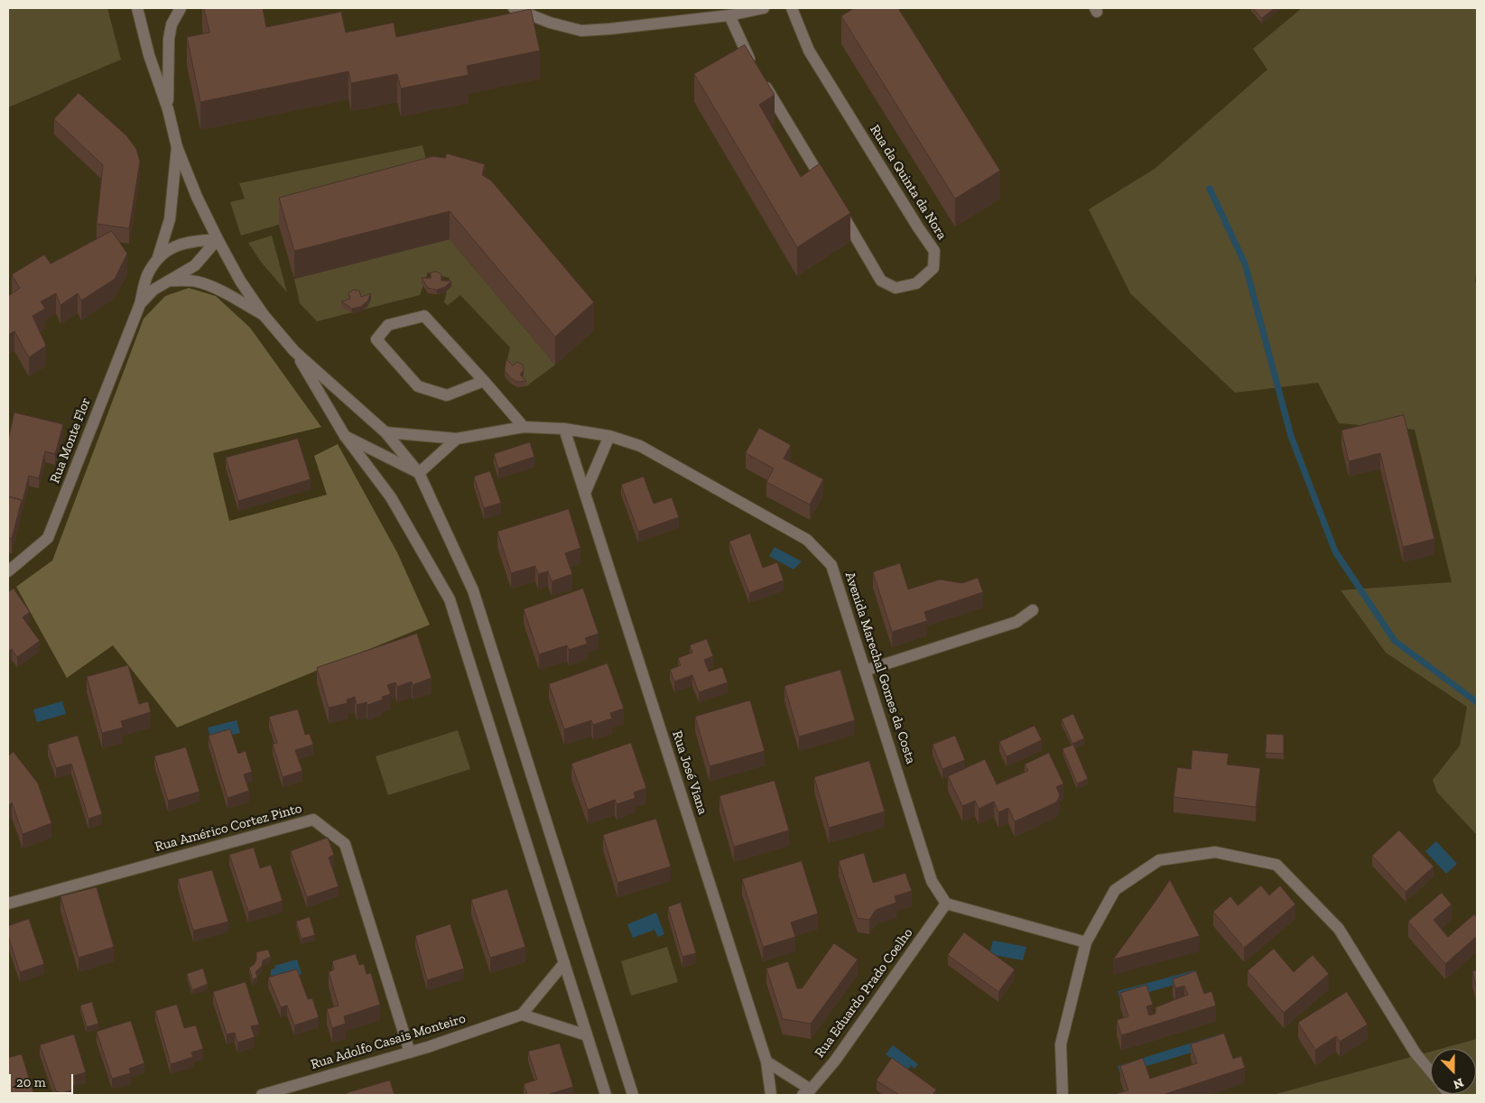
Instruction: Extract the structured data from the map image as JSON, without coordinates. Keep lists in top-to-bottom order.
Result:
{
  "streets": {
    "street": [
      "Rua da Quinta da Nora",
      "Rua Monte Flor",
      "Avenida Marechal Gomes da Costa",
      "Rua José Viana",
      "Rua Américo Cortez Pinto",
      "Rua Eduardo Prado Coelho",
      "Rua Adolfo Casais Monteiro"
    ]
  },
  "crossings": [
    ["Avenida Marechal Gomes da Costa", "Rua José Viana"],
    ["Avenida Marechal Gomes da Costa", "Rua Eduardo Prado Coelho"],
    ["Rua Américo Cortez Pinto", "Rua Adolfo Casais Monteiro"]
  ],
  "scale_bar": "20 m",
  "north": "bottom"
}
